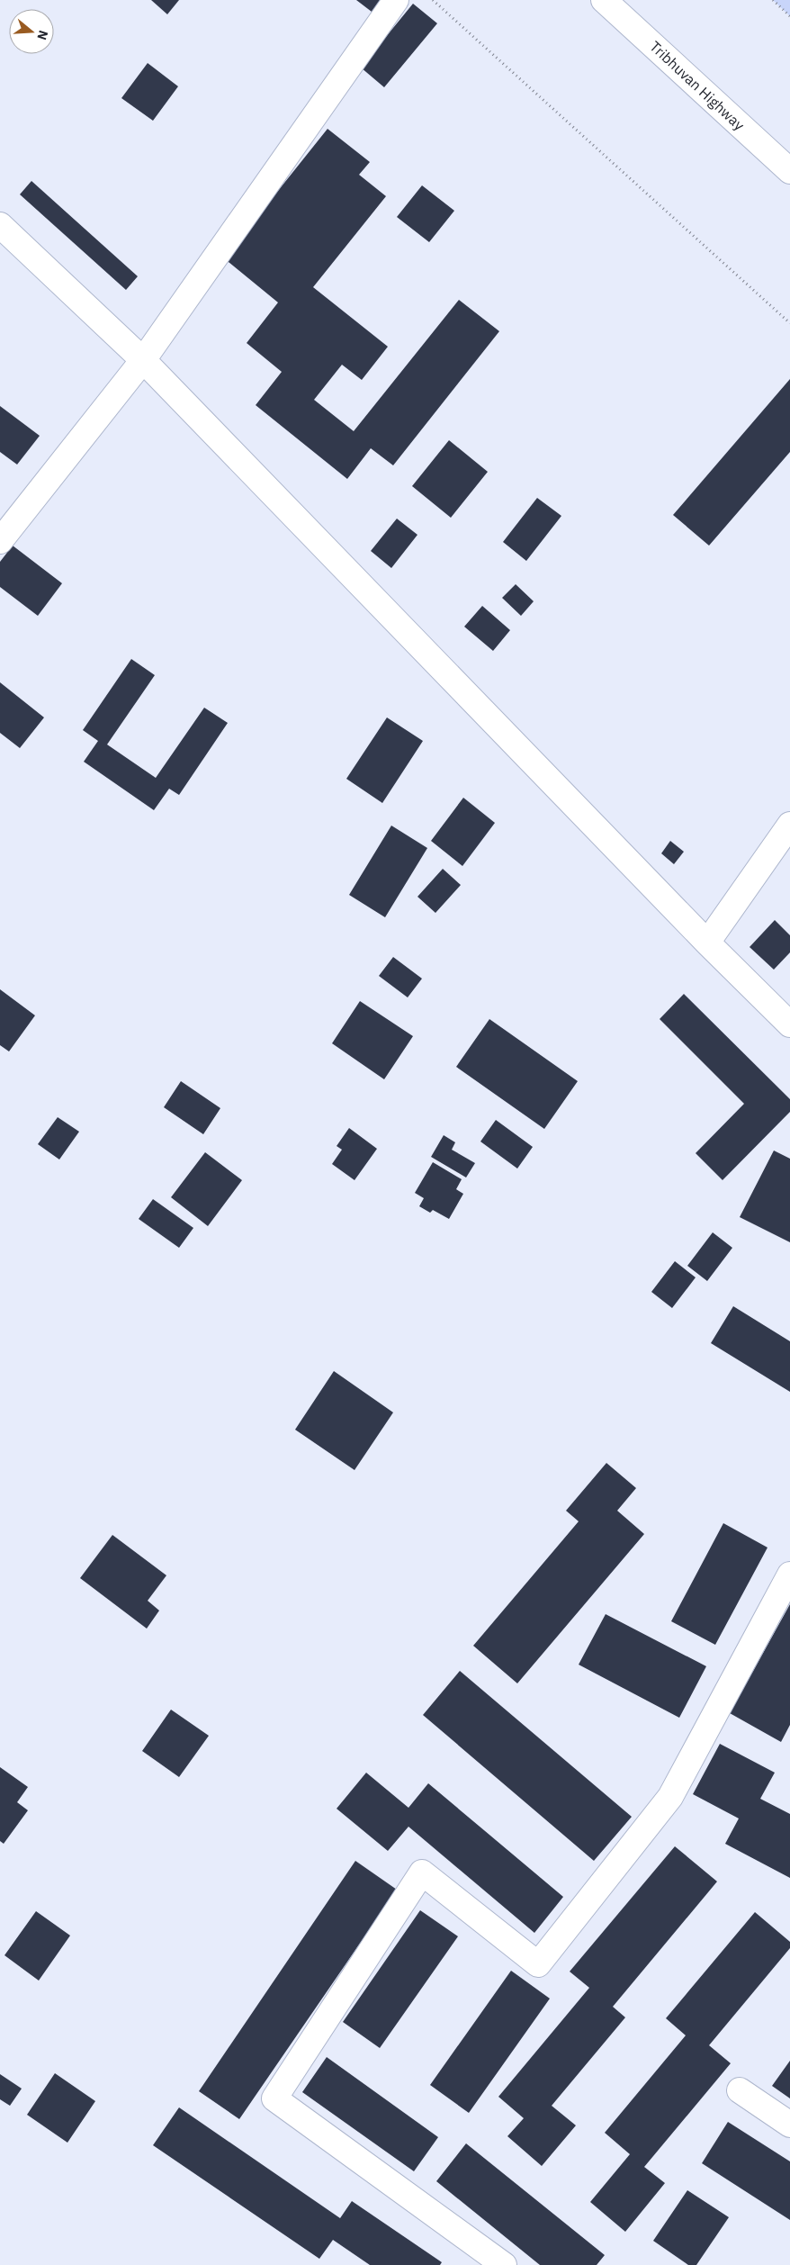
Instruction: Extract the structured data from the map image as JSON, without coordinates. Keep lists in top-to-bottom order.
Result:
{
  "streets": {
    "main road": ["Tribhuvan Highway"]
  },
  "north": "right"
}
